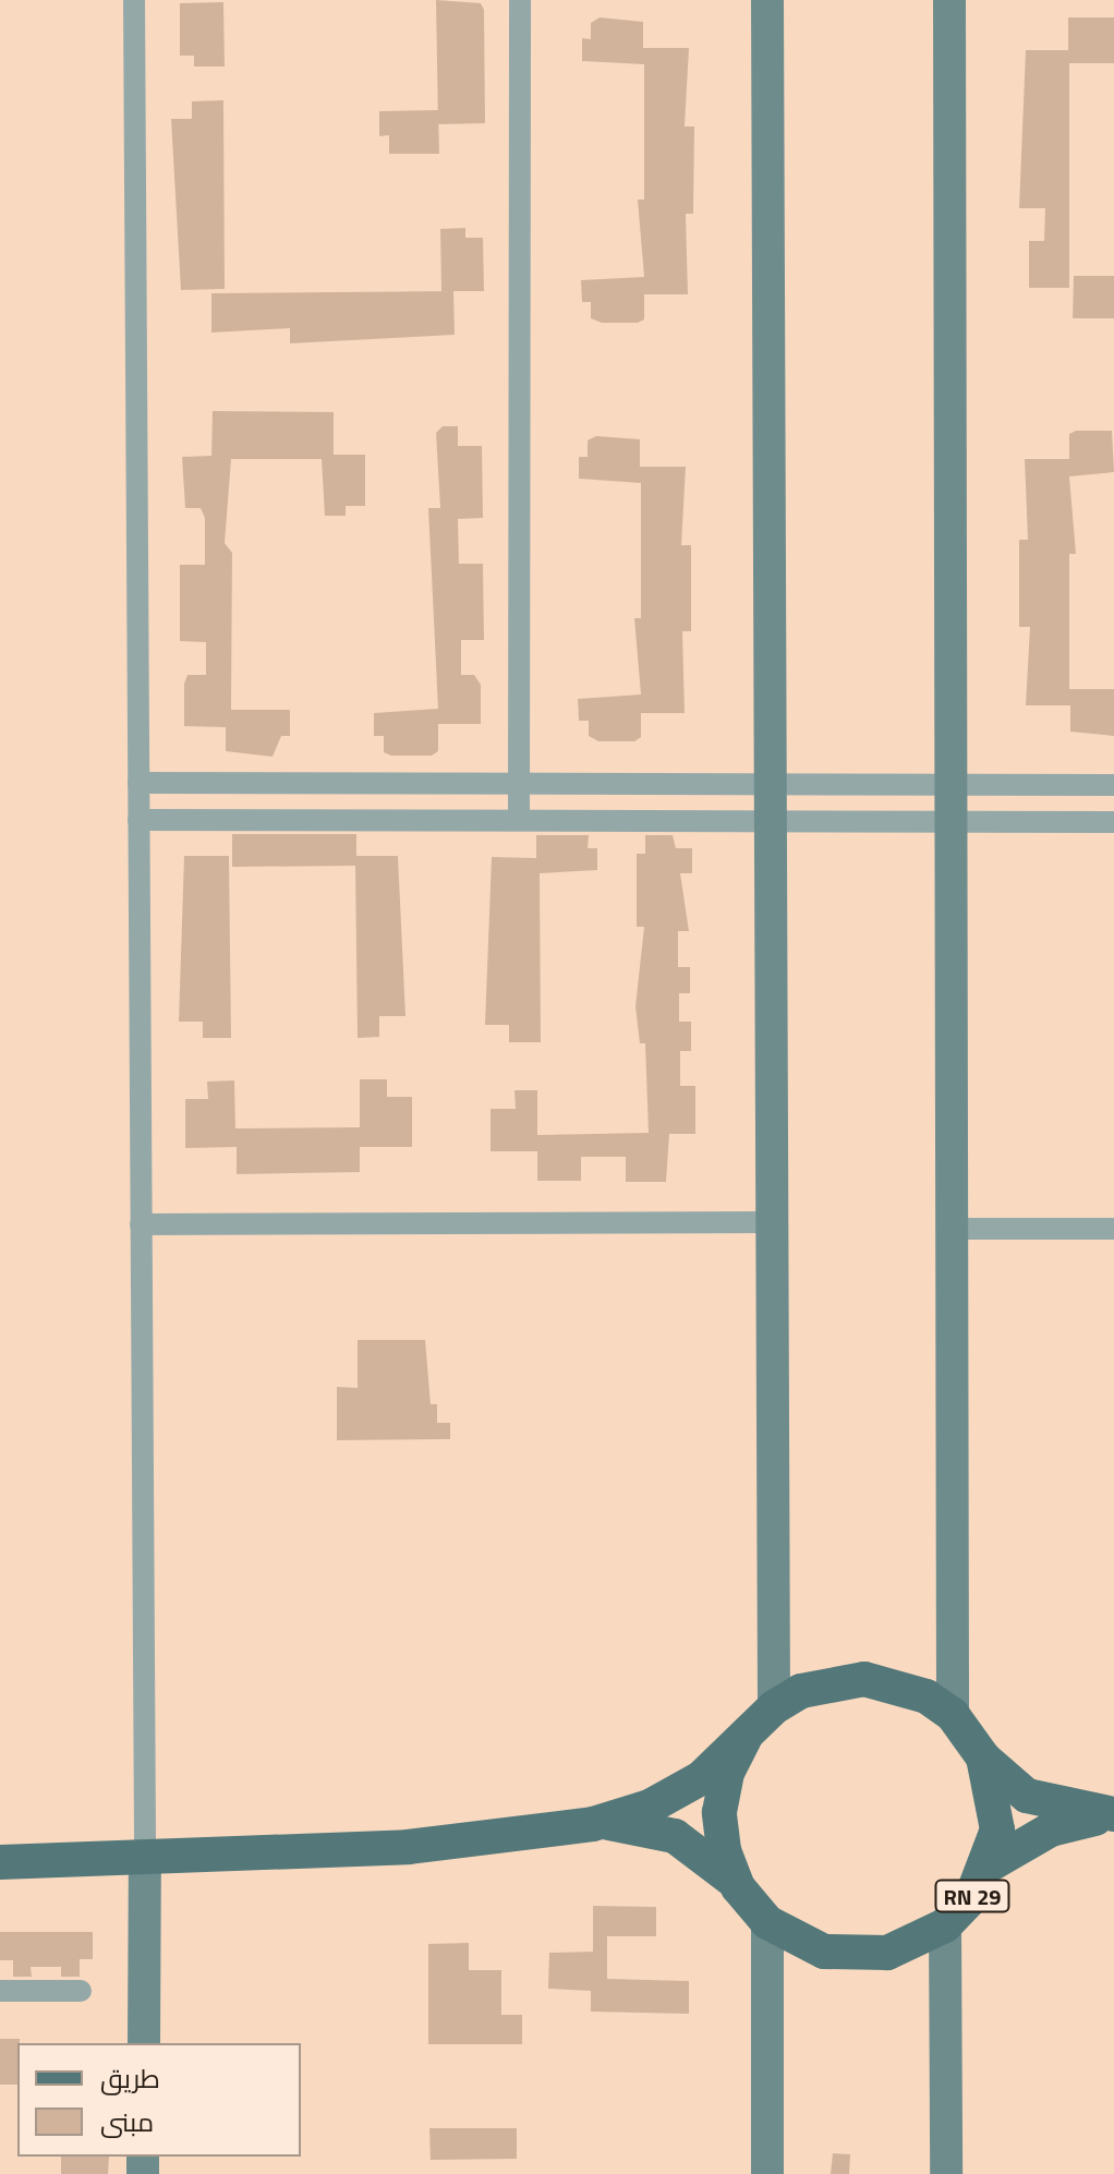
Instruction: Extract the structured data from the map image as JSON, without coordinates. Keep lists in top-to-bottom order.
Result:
{
  "streets": {
    "main road": ["RN 29"]
  },
  "legend": ["طريق", "مبنى"]
}
